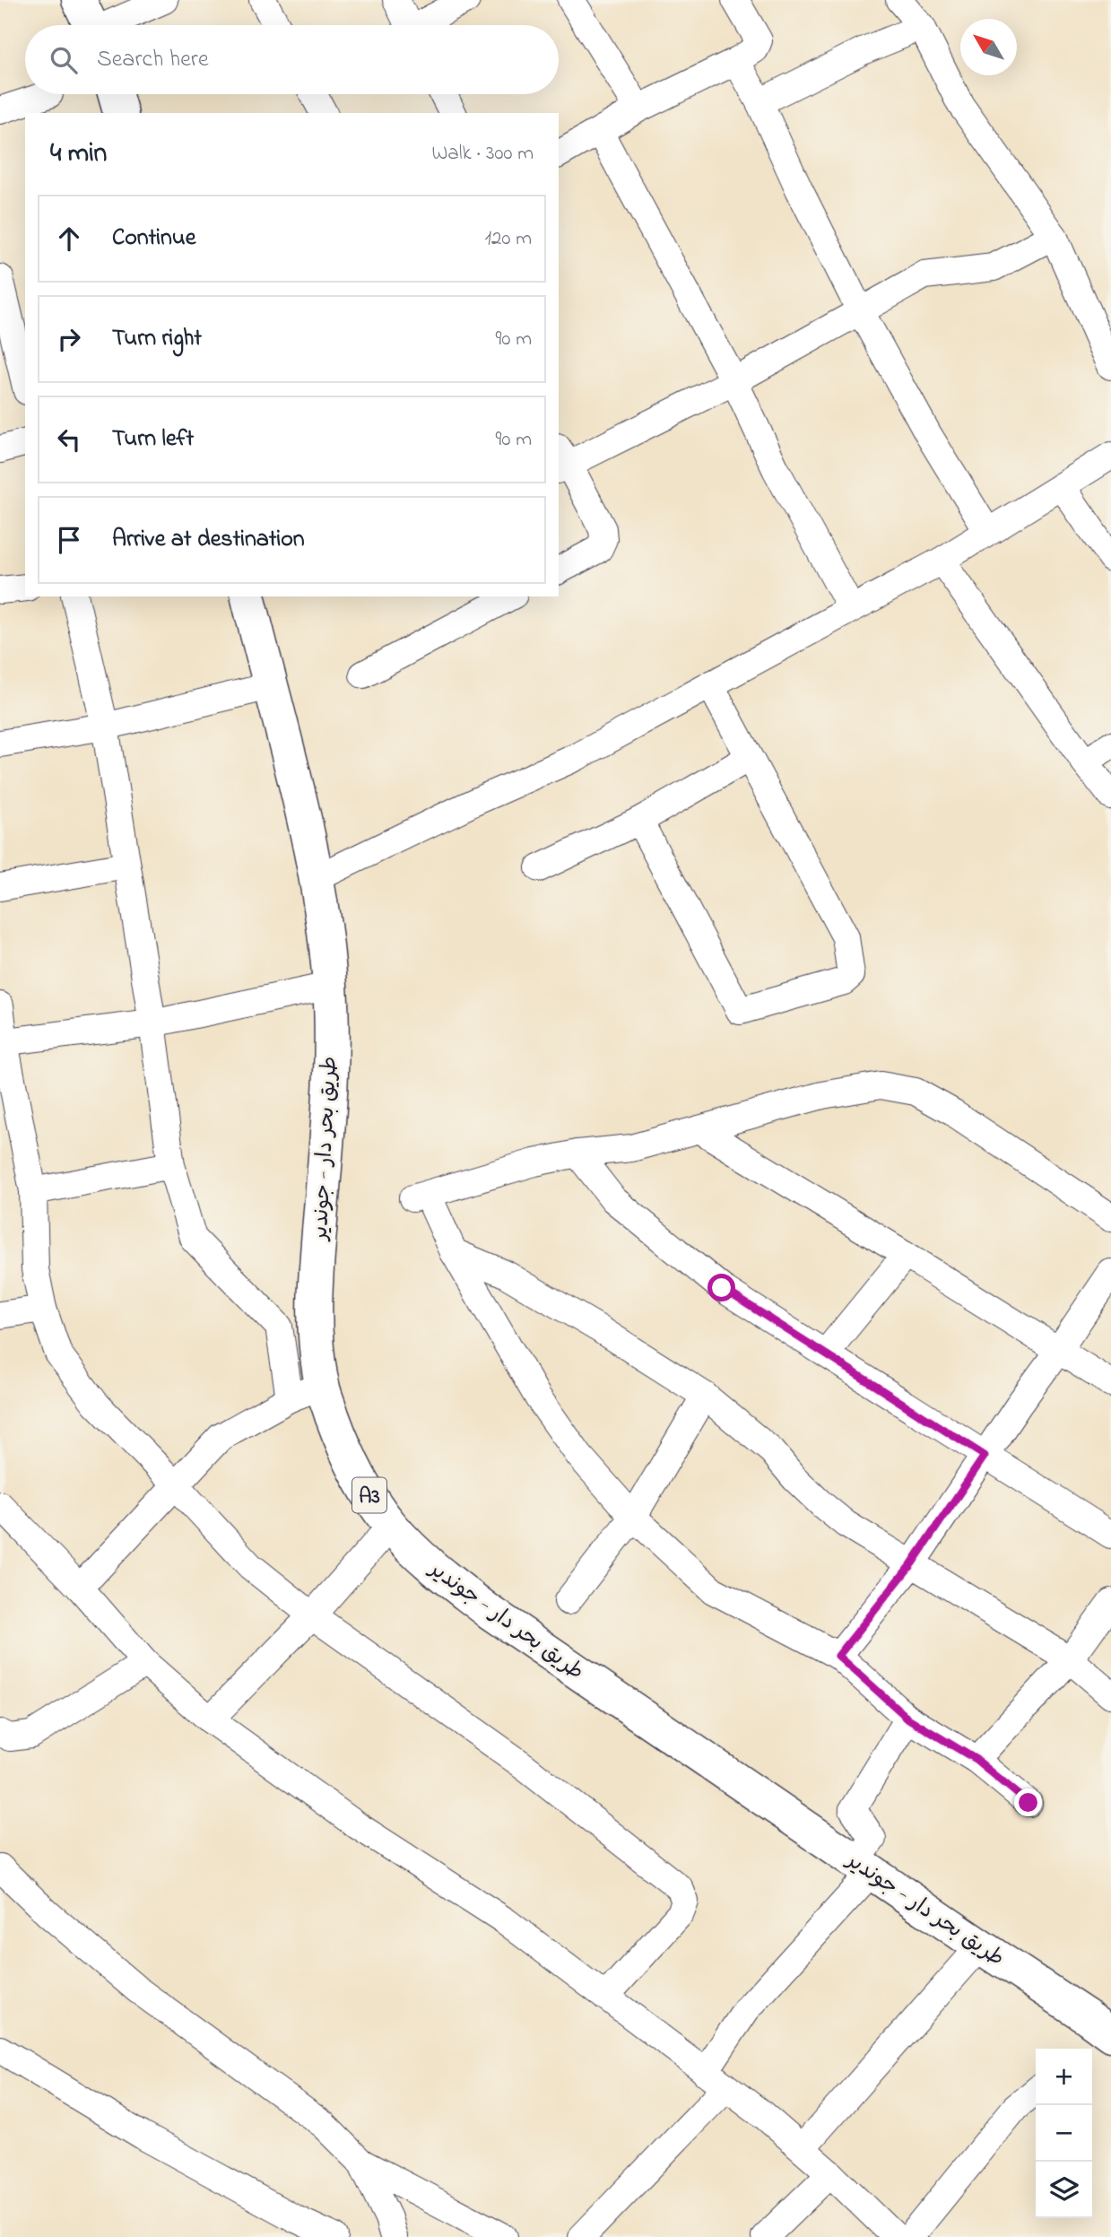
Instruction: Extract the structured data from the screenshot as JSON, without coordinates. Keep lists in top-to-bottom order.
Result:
{
  "streets": {
    "highway": ["طريق بحر دار - جوندير", "A3"]
  },
  "north": "top left",
  "page": {
    "search": "Search here",
    "heading": ["4 min", "Walk · 300 m"],
    "list": [
      ["Continue", "120 m"],
      ["Turn right", "90 m"],
      ["Turn left", "90 m"],
      "Arrive at destination"
    ],
    "map_buttons": ["+", "−"]
  }
}
